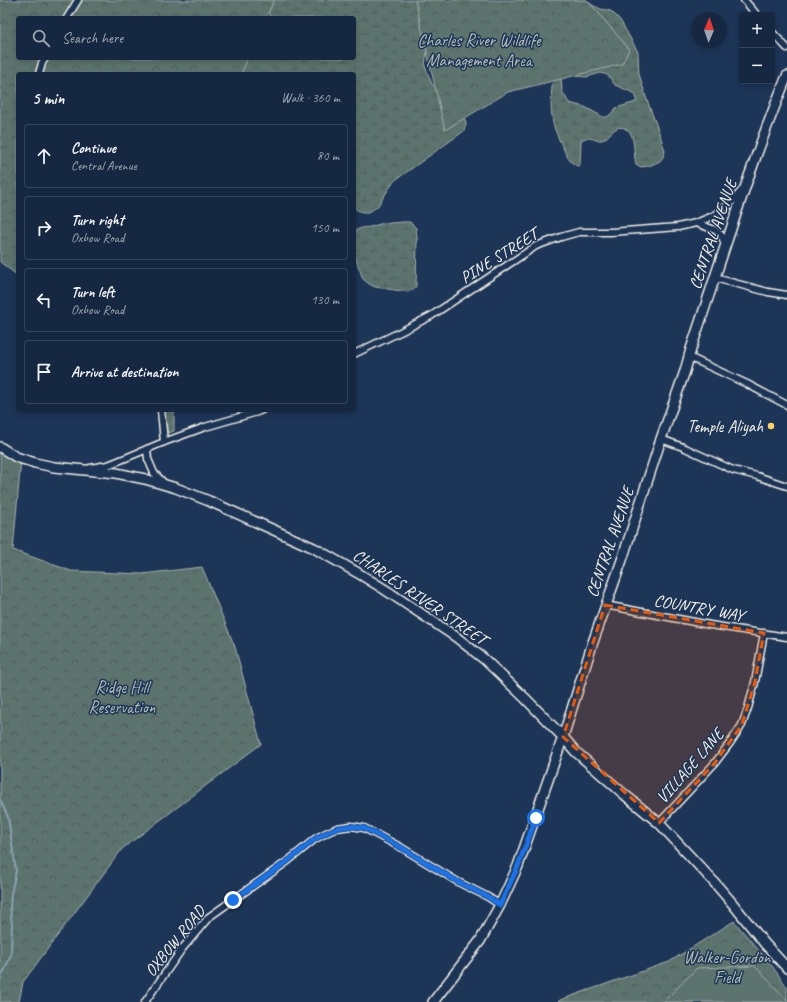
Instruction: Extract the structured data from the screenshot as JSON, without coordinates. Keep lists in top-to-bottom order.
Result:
{
  "streets": {
    "main road": ["CENTRAL AVENUE", "CHARLES RIVER STREET"],
    "street": [
      "PINE STREET",
      "COUNTRY WAY",
      "VILLAGE LANE",
      "OXBOW ROAD"
    ]
  },
  "crossings": [
    ["CENTRAL AVENUE", "PINE STREET"],
    ["CENTRAL AVENUE", "CHARLES RIVER STREET"],
    ["CENTRAL AVENUE", "COUNTRY WAY"],
    ["CENTRAL AVENUE", "OXBOW ROAD"],
    ["CHARLES RIVER STREET", "VILLAGE LANE"],
    ["COUNTRY WAY", "VILLAGE LANE"]
  ],
  "parks": ["Charles River Wildlife Management Area", "Ridge Hill Reservation", "Walker-Gordon Field"],
  "places": ["Temple Aliyah"],
  "north": "top",
  "page": {
    "map_buttons": ["+", "−"],
    "search": "Search here",
    "heading": ["5 min", "Walk · 360 m"],
    "list": [
      ["Continue", "Central Avenue", "80 m"],
      ["Turn right", "Oxbow Road", "150 m"],
      ["Turn left", "Oxbow Road", "130 m"],
      "Arrive at destination"
    ]
  }
}
